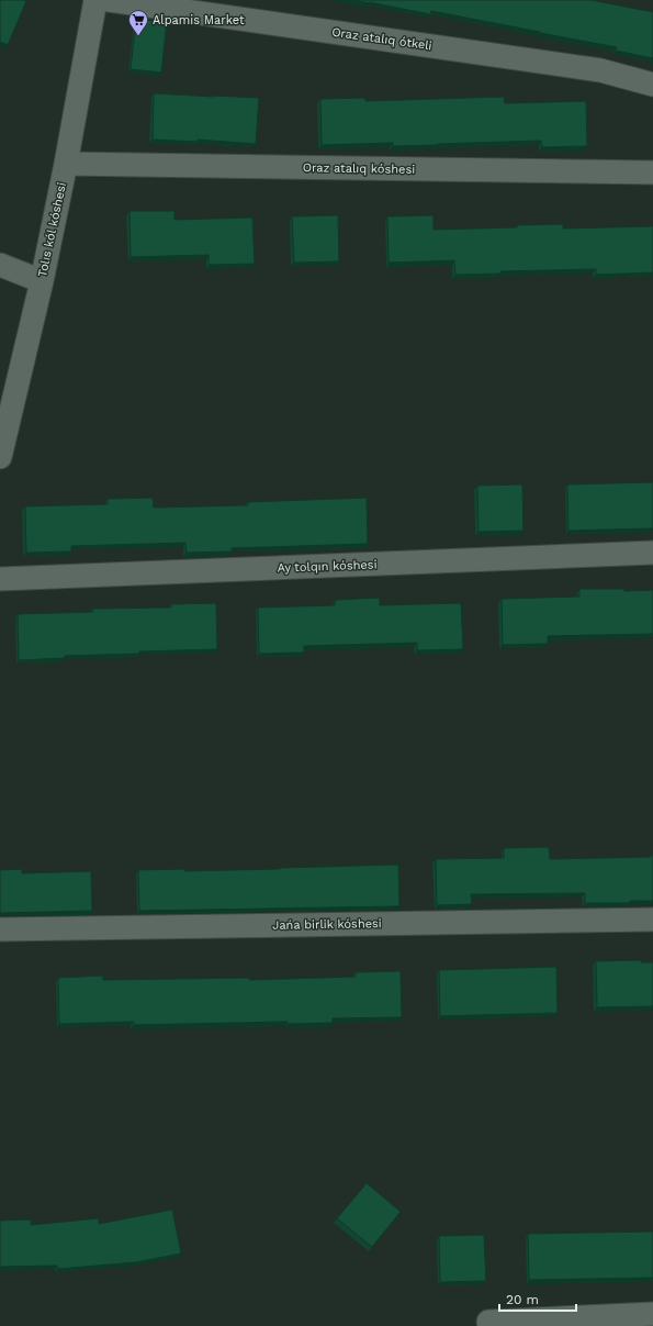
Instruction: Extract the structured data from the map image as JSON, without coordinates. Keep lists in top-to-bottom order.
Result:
{
  "streets": {
    "street": [
      "Oraz atalıq ótkeli",
      "Oraz atalıq kóshesi",
      "Tolıs kól kóshesi",
      "Ay tolqın kóshesi",
      "Jańa birlik kóshesi"
    ]
  },
  "crossings": [
    ["Oraz atalıq kóshesi", "Tolıs kól kóshesi"]
  ],
  "places": {
    "supermarket": ["Alpamis Market"]
  },
  "scale_bar": "20 m"
}
